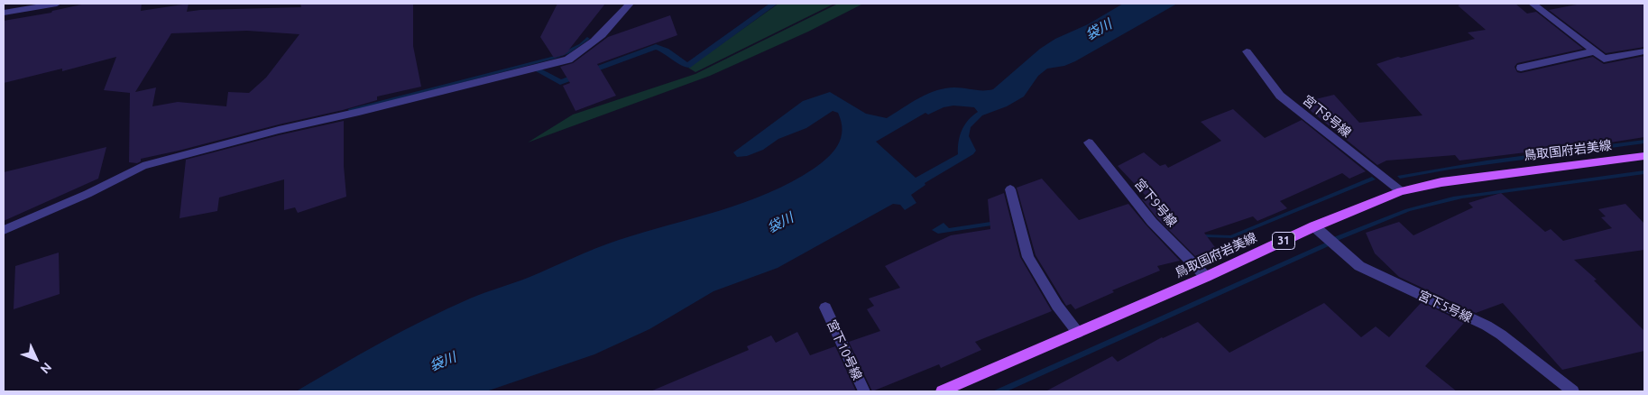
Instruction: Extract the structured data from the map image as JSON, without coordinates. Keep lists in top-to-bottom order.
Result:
{
  "streets": {
    "main road": ["鳥取国府岩美線", "31"],
    "street": [
      "宮下8号線",
      "宮下9号線",
      "宮下5号線",
      "宮下10号線"
    ]
  },
  "crossings": [
    ["宮下8号線", "鳥取国府岩美線"],
    ["鳥取国府岩美線", "宮下9号線"],
    ["鳥取国府岩美線", "宮下5号線"]
  ],
  "water": ["袋川"],
  "north": "bottom right"
}
